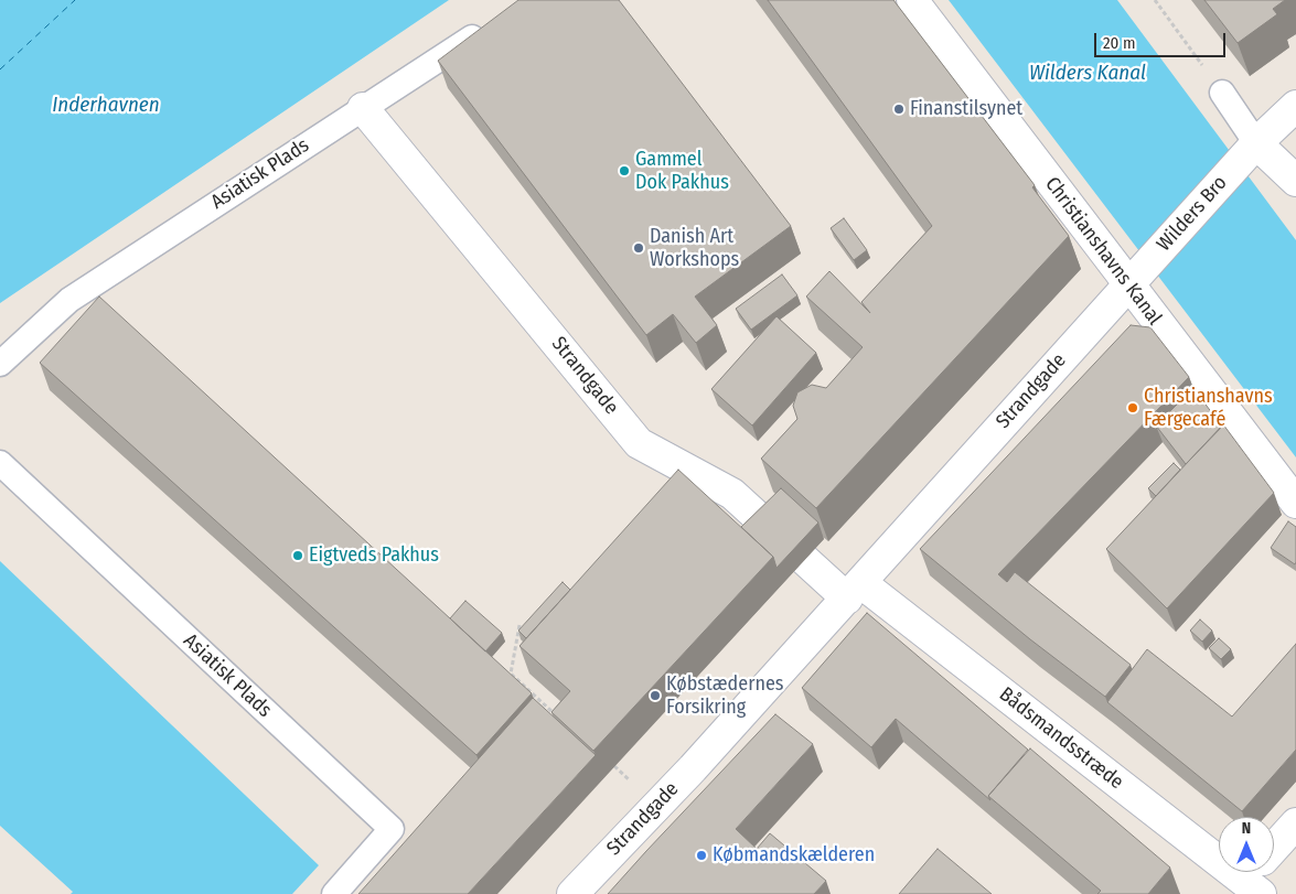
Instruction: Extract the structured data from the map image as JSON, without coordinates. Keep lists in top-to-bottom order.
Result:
{
  "streets": {
    "street": [
      "Wilders Bro",
      "Christianshavns Kanal",
      "Strandgade",
      "Bådsmandsstræde"
    ],
    "lane": ["Asiatisk Plads"]
  },
  "crossings": [
    ["Asiatisk Plads", "Strandgade"],
    ["Wilders Bro", "Christianshavns Kanal"],
    ["Wilders Bro", "Strandgade"],
    ["Christianshavns Kanal", "Strandgade"],
    ["Strandgade", "Bådsmandsstræde"]
  ],
  "water": ["Wilders Kanal", "Inderhavnen"],
  "places": [
    "Finanstilsynet",
    "Gammel Dok Pakhus",
    "Danish Art Workshops",
    "Christianshavns Færgecafé",
    "Eigtveds Pakhus",
    "Købstædernes Forsikring",
    "Købmandskælderen"
  ],
  "scale_bar": "20 m",
  "north": "top"
}
